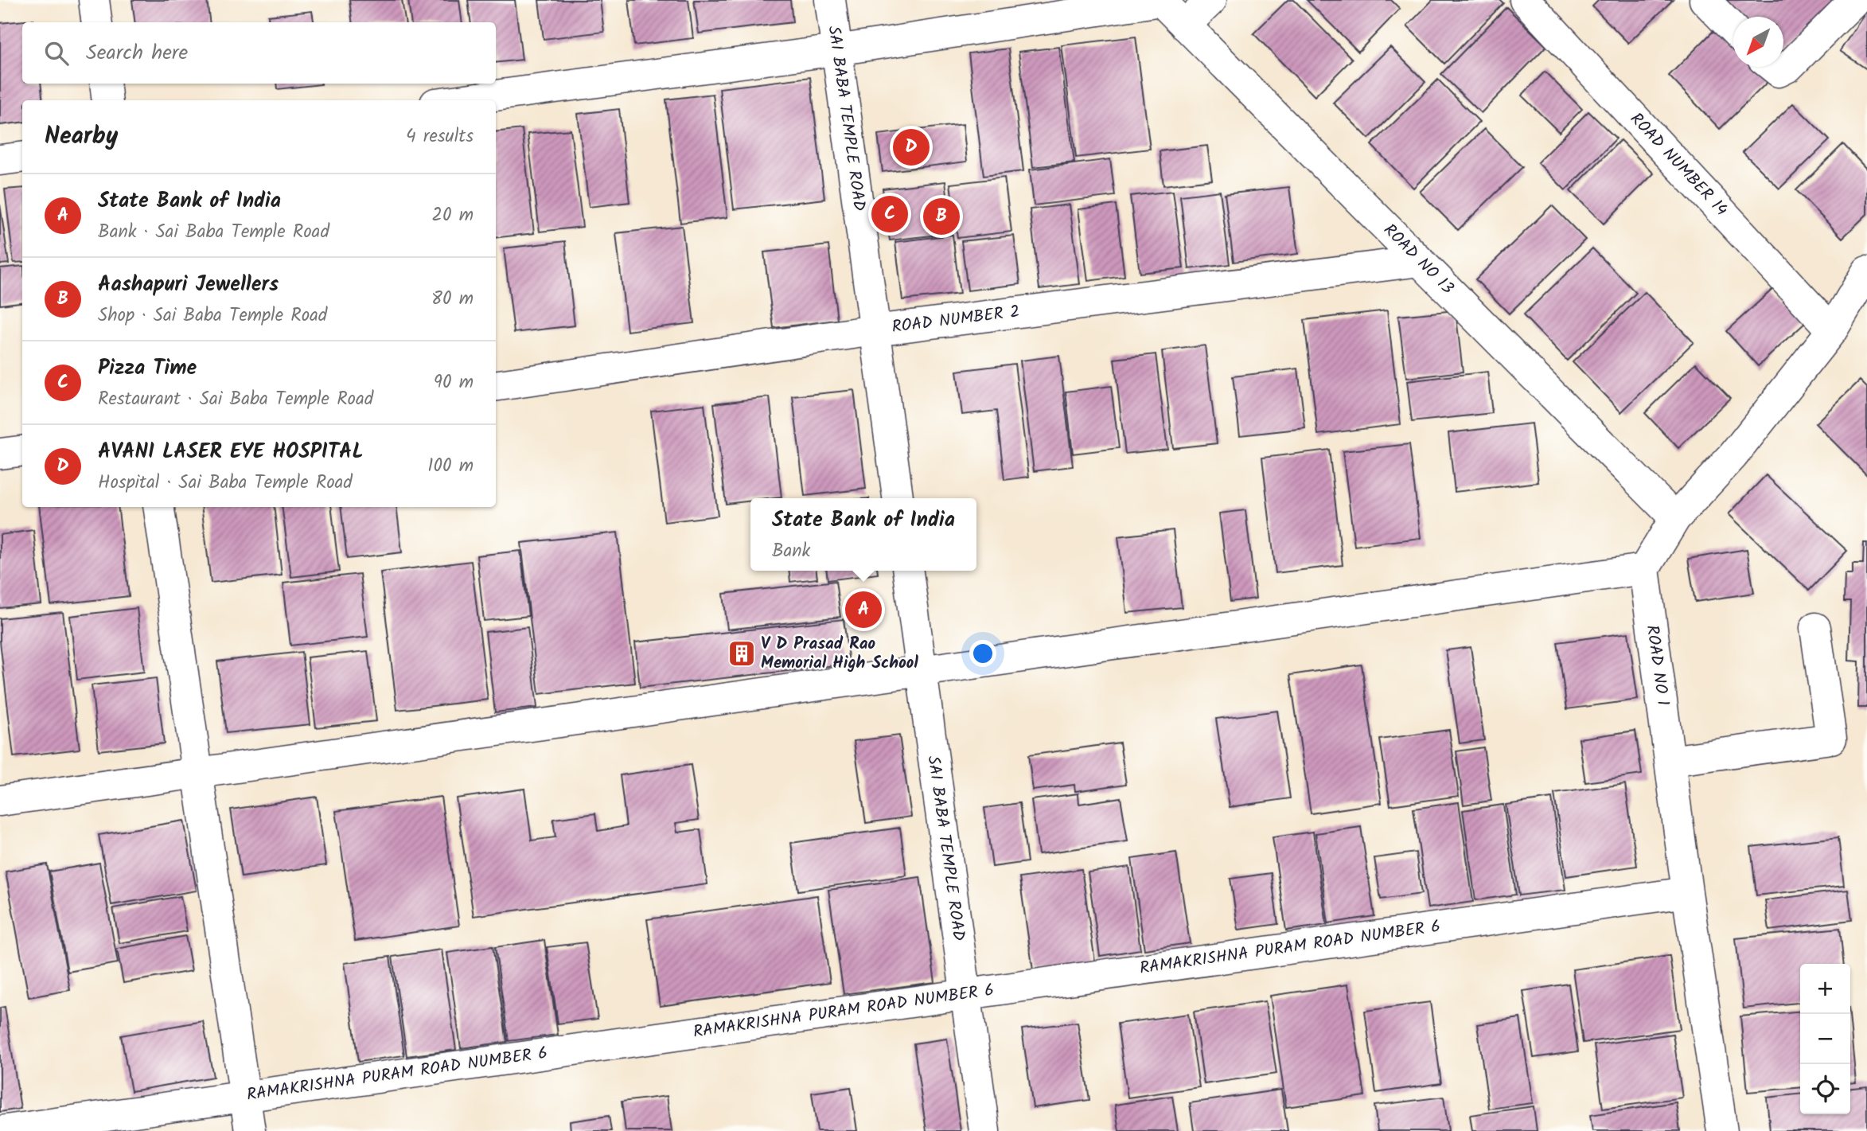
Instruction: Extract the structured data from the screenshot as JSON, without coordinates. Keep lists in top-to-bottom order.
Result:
{
  "streets": {
    "street": [
      "SAI BABA TEMPLE ROAD",
      "ROAD NUMBER 14",
      "ROAD NO 13",
      "ROAD NUMBER 2",
      "ROAD NO 1",
      "RAMAKRISHNA PURAM ROAD NUMBER 6"
    ]
  },
  "crossings": [
    ["SAI BABA TEMPLE ROAD", "ROAD NUMBER 2"],
    ["SAI BABA TEMPLE ROAD", "RAMAKRISHNA PURAM ROAD NUMBER 6"],
    ["ROAD NO 13", "ROAD NUMBER 2"],
    ["ROAD NO 1", "RAMAKRISHNA PURAM ROAD NUMBER 6"]
  ],
  "places": {
    "building": ["V D Prasad Rao Memorial High School"]
  },
  "north": "bottom left",
  "page": {
    "search": "Search here",
    "heading": ["Nearby", "4 results"],
    "pins": [
      "D",
      "C",
      "B",
      "A"
    ],
    "list": [
      {
        "mark": "A",
        "name": "State Bank of India",
        "note": "Bank · Sai Baba Temple Road",
        "value": "20 m"
      },
      {
        "mark": "B",
        "name": "Aashapuri Jewellers",
        "note": "Shop · Sai Baba Temple Road",
        "value": "80 m"
      },
      {
        "mark": "C",
        "name": "Pizza Time",
        "note": "Restaurant · Sai Baba Temple Road",
        "value": "90 m"
      },
      {
        "mark": "D",
        "name": "AVANI LASER EYE HOSPITAL",
        "note": "Hospital · Sai Baba Temple Road",
        "value": "100 m"
      }
    ],
    "popup": ["State Bank of India", "Bank"],
    "map_buttons": ["+", "−"]
  }
}
